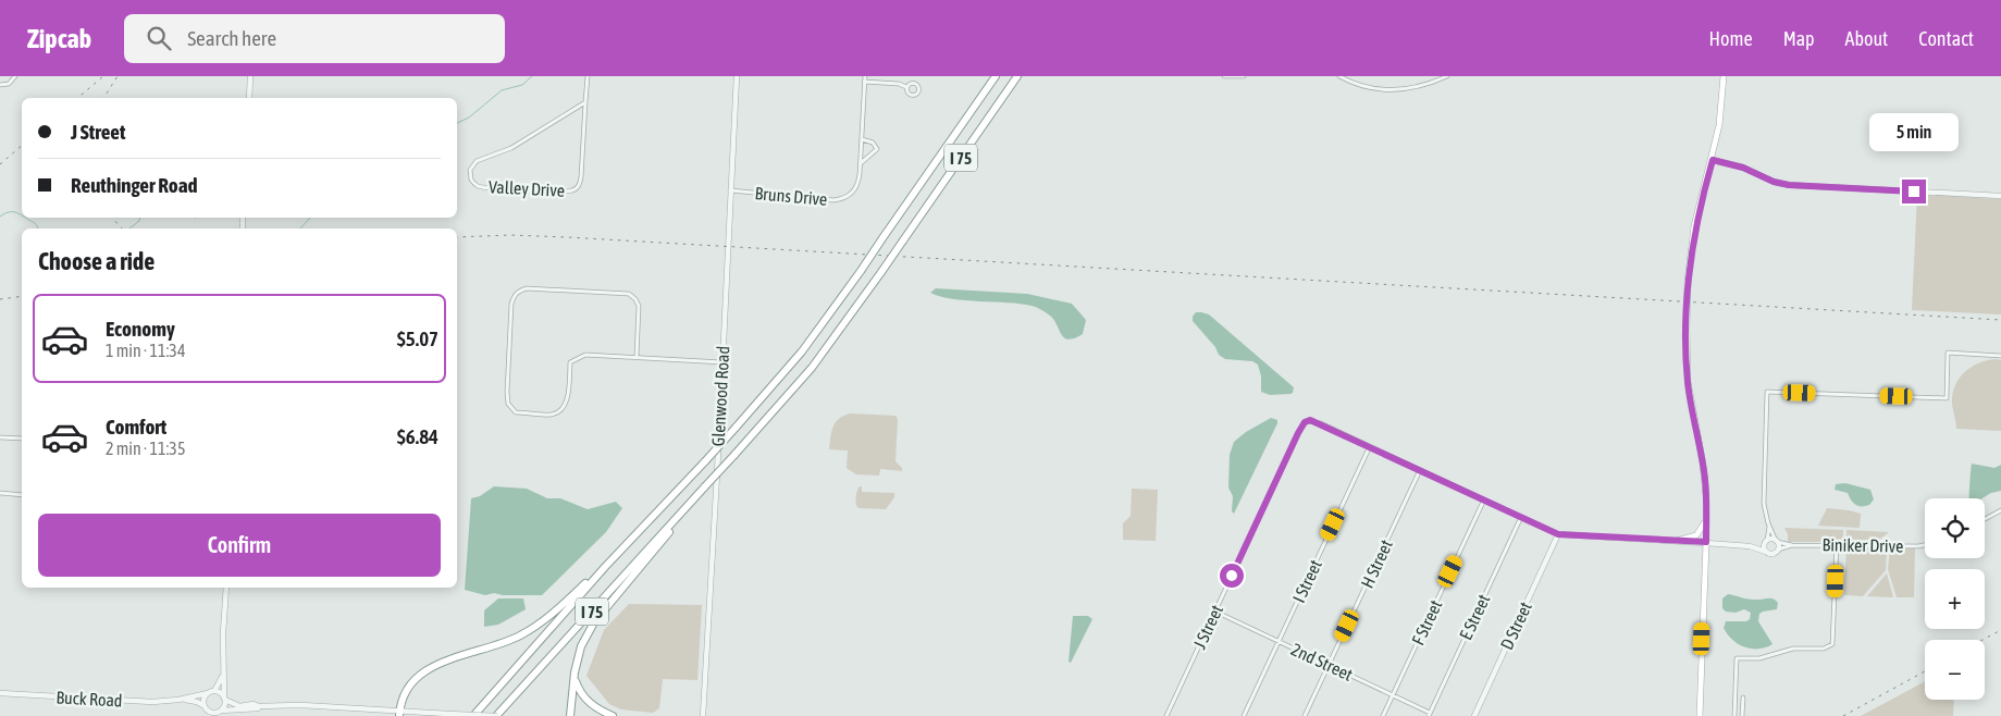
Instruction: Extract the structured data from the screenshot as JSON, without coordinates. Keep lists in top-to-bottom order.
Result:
{
  "streets": {
    "highway": ["I 75"],
    "street": [
      "Valley Drive",
      "Bruns Drive",
      "Glenwood Road",
      "Biniker Drive",
      "H Street",
      "I Street",
      "E Street",
      "F Street",
      "D Street",
      "J Street",
      "2nd Street",
      "Buck Road"
    ]
  },
  "crossings": [
    ["Bruns Drive", "Glenwood Road"],
    ["H Street", "2nd Street"],
    ["I Street", "J Street"],
    ["I Street", "2nd Street"],
    ["E Street", "2nd Street"],
    ["F Street", "2nd Street"],
    ["J Street", "2nd Street"]
  ],
  "page": {
    "header": "Zipcab",
    "search": "Search here",
    "nav": [
      "Home",
      "Map",
      "About",
      "Contact"
    ],
    "banner": ["J Street", "Reuthinger Road"],
    "bubble": "5 min",
    "heading": "Choose a ride",
    "list": [
      {
        "name": "Economy",
        "note": "1 min · 11:34",
        "value": "$5.07"
      },
      {
        "name": "Comfort",
        "note": "2 min · 11:35",
        "value": "$6.84"
      }
    ],
    "map_buttons": ["+", "−"],
    "buttons": "Confirm"
  }
}
